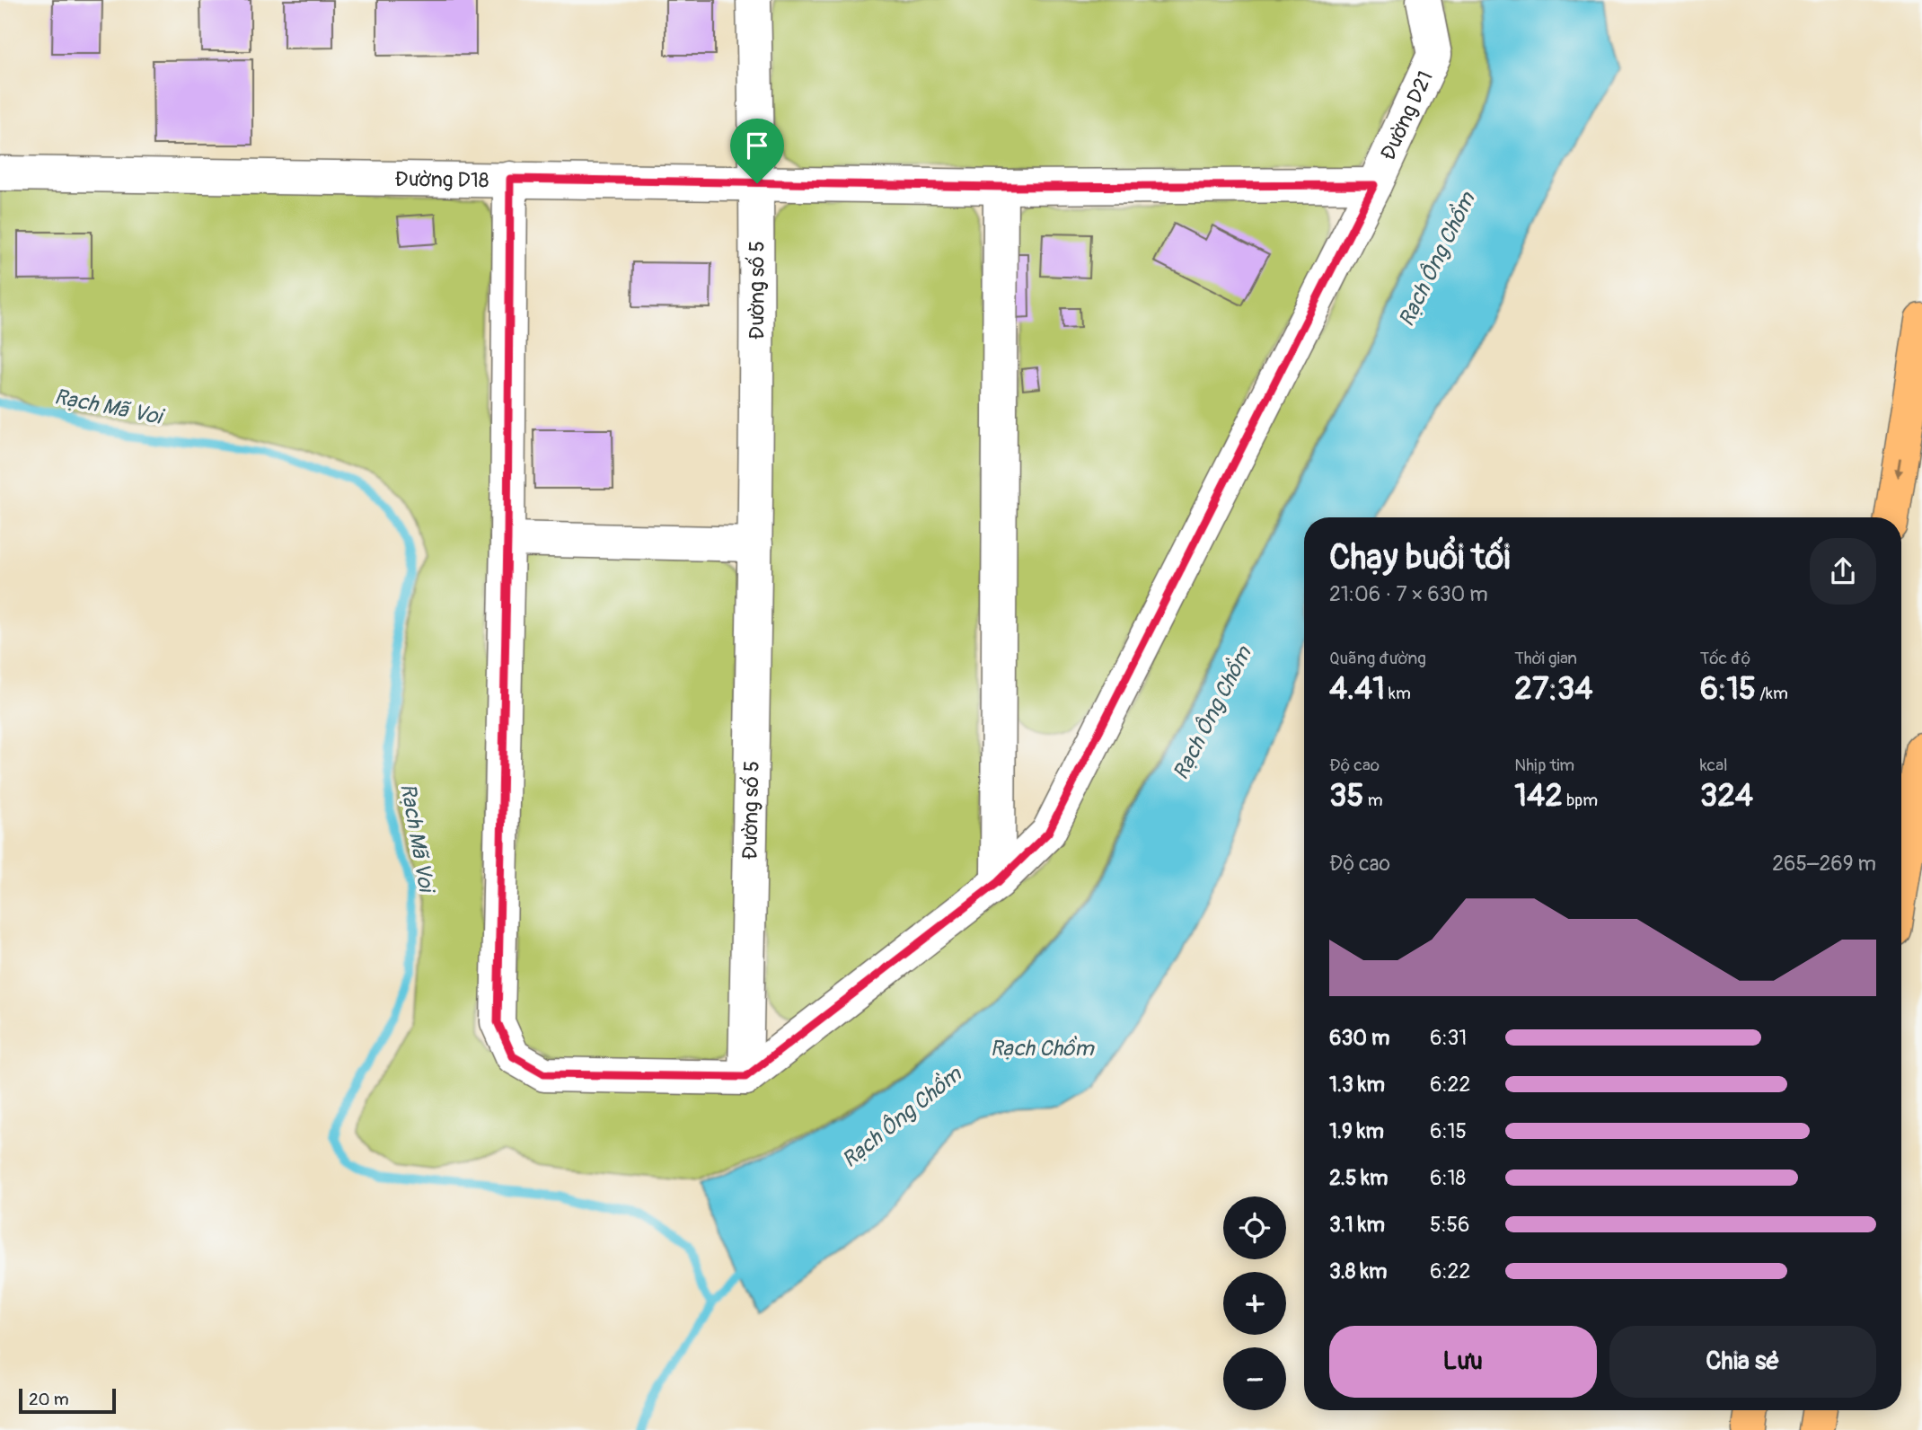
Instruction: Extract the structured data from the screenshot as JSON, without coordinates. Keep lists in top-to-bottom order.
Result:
{
  "streets": {
    "street": ["Đường D21", "Đường D18", "Đường số 5"]
  },
  "crossings": [
    ["Đường D21", "Đường D18"],
    ["Đường D21", "Đường số 5"],
    ["Đường D18", "Đường số 5"]
  ],
  "water": ["Rạch Ông Chồm", "Rạch Mã Voi", "Rạch Chồm"],
  "scale_bar": "20 m",
  "page": {
    "heading": ["Chạy buổi tối", "21:06 · 7 × 630 m"],
    "stats": [
      ["Quãng đường", "4.41 km"],
      ["Thời gian", "27:34"],
      ["Tốc độ", "6:15 /km"],
      ["Độ cao", "35 m"],
      ["Nhịp tim", "142 bpm"],
      ["kcal", "324"]
    ],
    "chart": ["Độ cao", "265–269 m"],
    "list": [
      {
        "name": "630 m",
        "note": "6:31"
      },
      {
        "name": "1.3 km",
        "note": "6:22"
      },
      {
        "name": "1.9 km",
        "note": "6:15"
      },
      {
        "name": "2.5 km",
        "note": "6:18"
      },
      {
        "name": "3.1 km",
        "note": "5:56"
      },
      {
        "name": "3.8 km",
        "note": "6:22"
      }
    ],
    "map_buttons": ["+", "−"],
    "buttons": ["Lưu", "Chia sẻ"],
    "scale": "20 m"
  }
}
